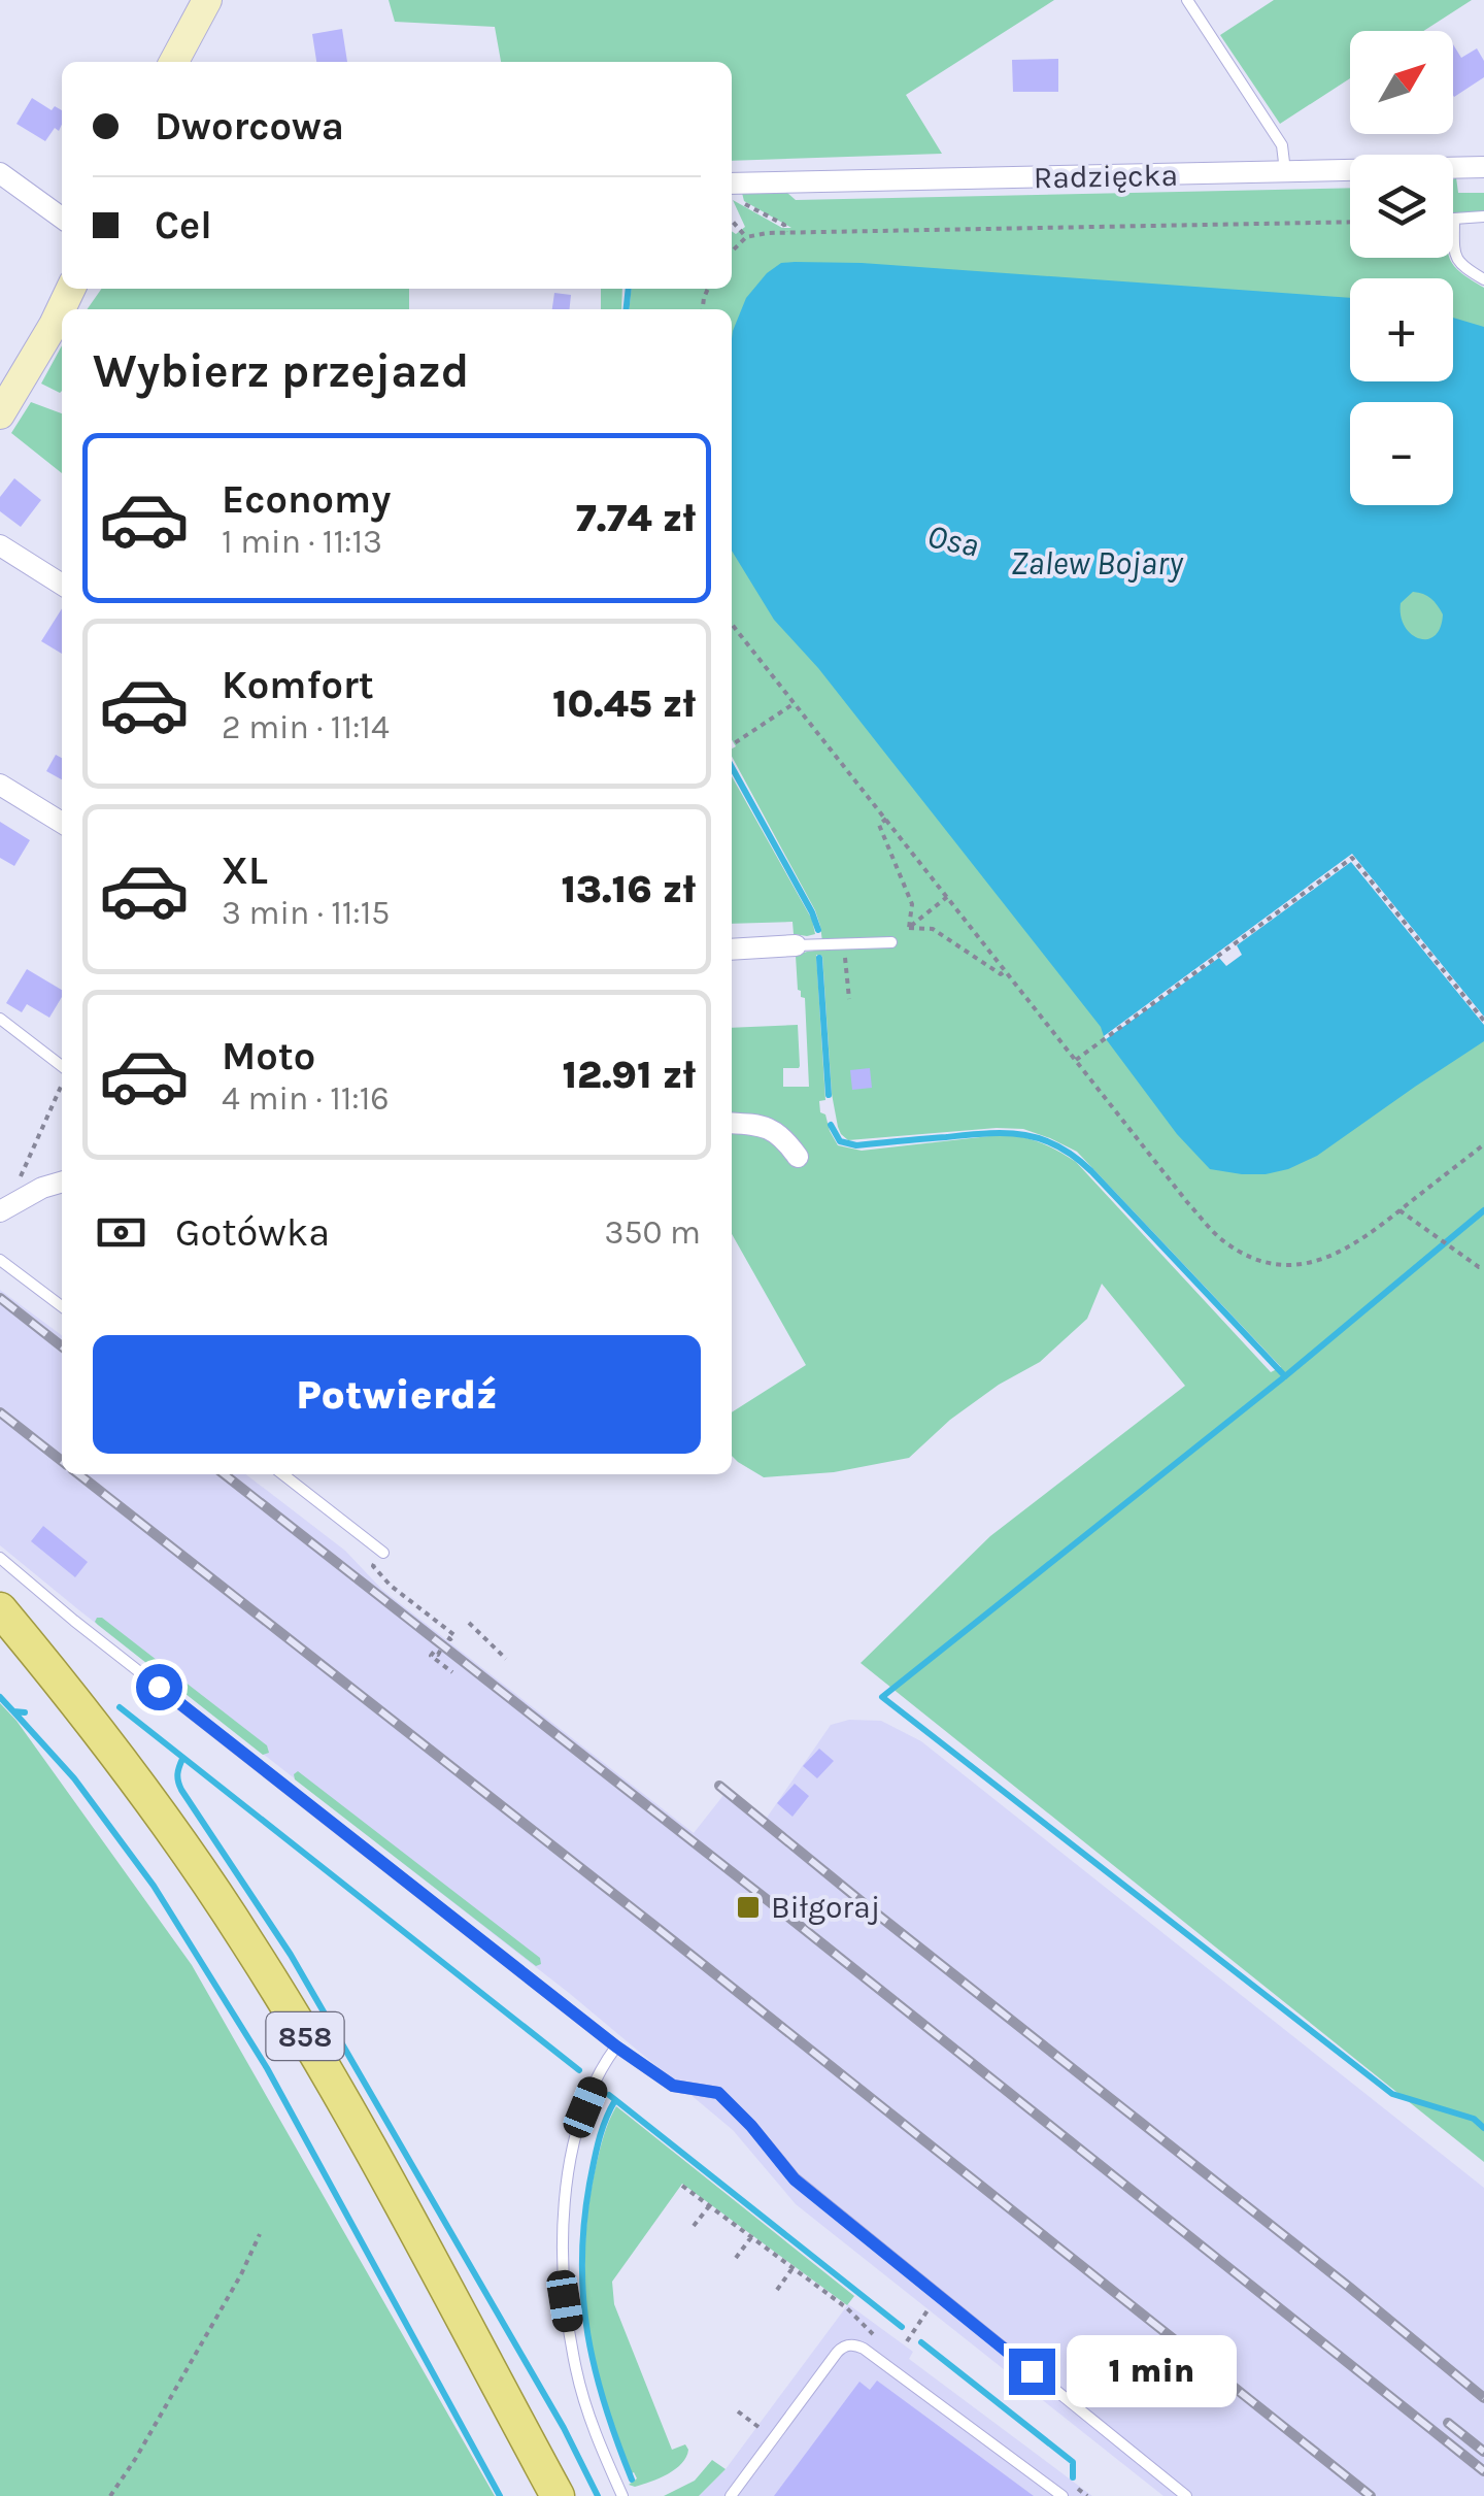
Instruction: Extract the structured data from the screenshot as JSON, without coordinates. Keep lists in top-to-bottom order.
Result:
{
  "streets": {
    "main road": ["858"],
    "street": ["Radzięcka"]
  },
  "water": ["Osa", "Zalew Bojary"],
  "places": {
    "transit": ["Biłgoraj"]
  },
  "north": "top right",
  "page": {
    "map_buttons": ["+", "−"],
    "banner": ["Dworcowa", "Cel"],
    "heading": "Wybierz przejazd",
    "list": [
      {
        "name": "Economy",
        "note": "1 min · 11:13",
        "value": "7.74 zł"
      },
      {
        "name": "Komfort",
        "note": "2 min · 11:14",
        "value": "10.45 zł"
      },
      {
        "name": "XL",
        "note": "3 min · 11:15",
        "value": "13.16 zł"
      },
      {
        "name": "Moto",
        "note": "4 min · 11:16",
        "value": "12.91 zł"
      }
    ],
    "pay": ["Gotówka", "350 m"],
    "buttons": "Potwierdź",
    "bubble": "1 min"
  }
}
